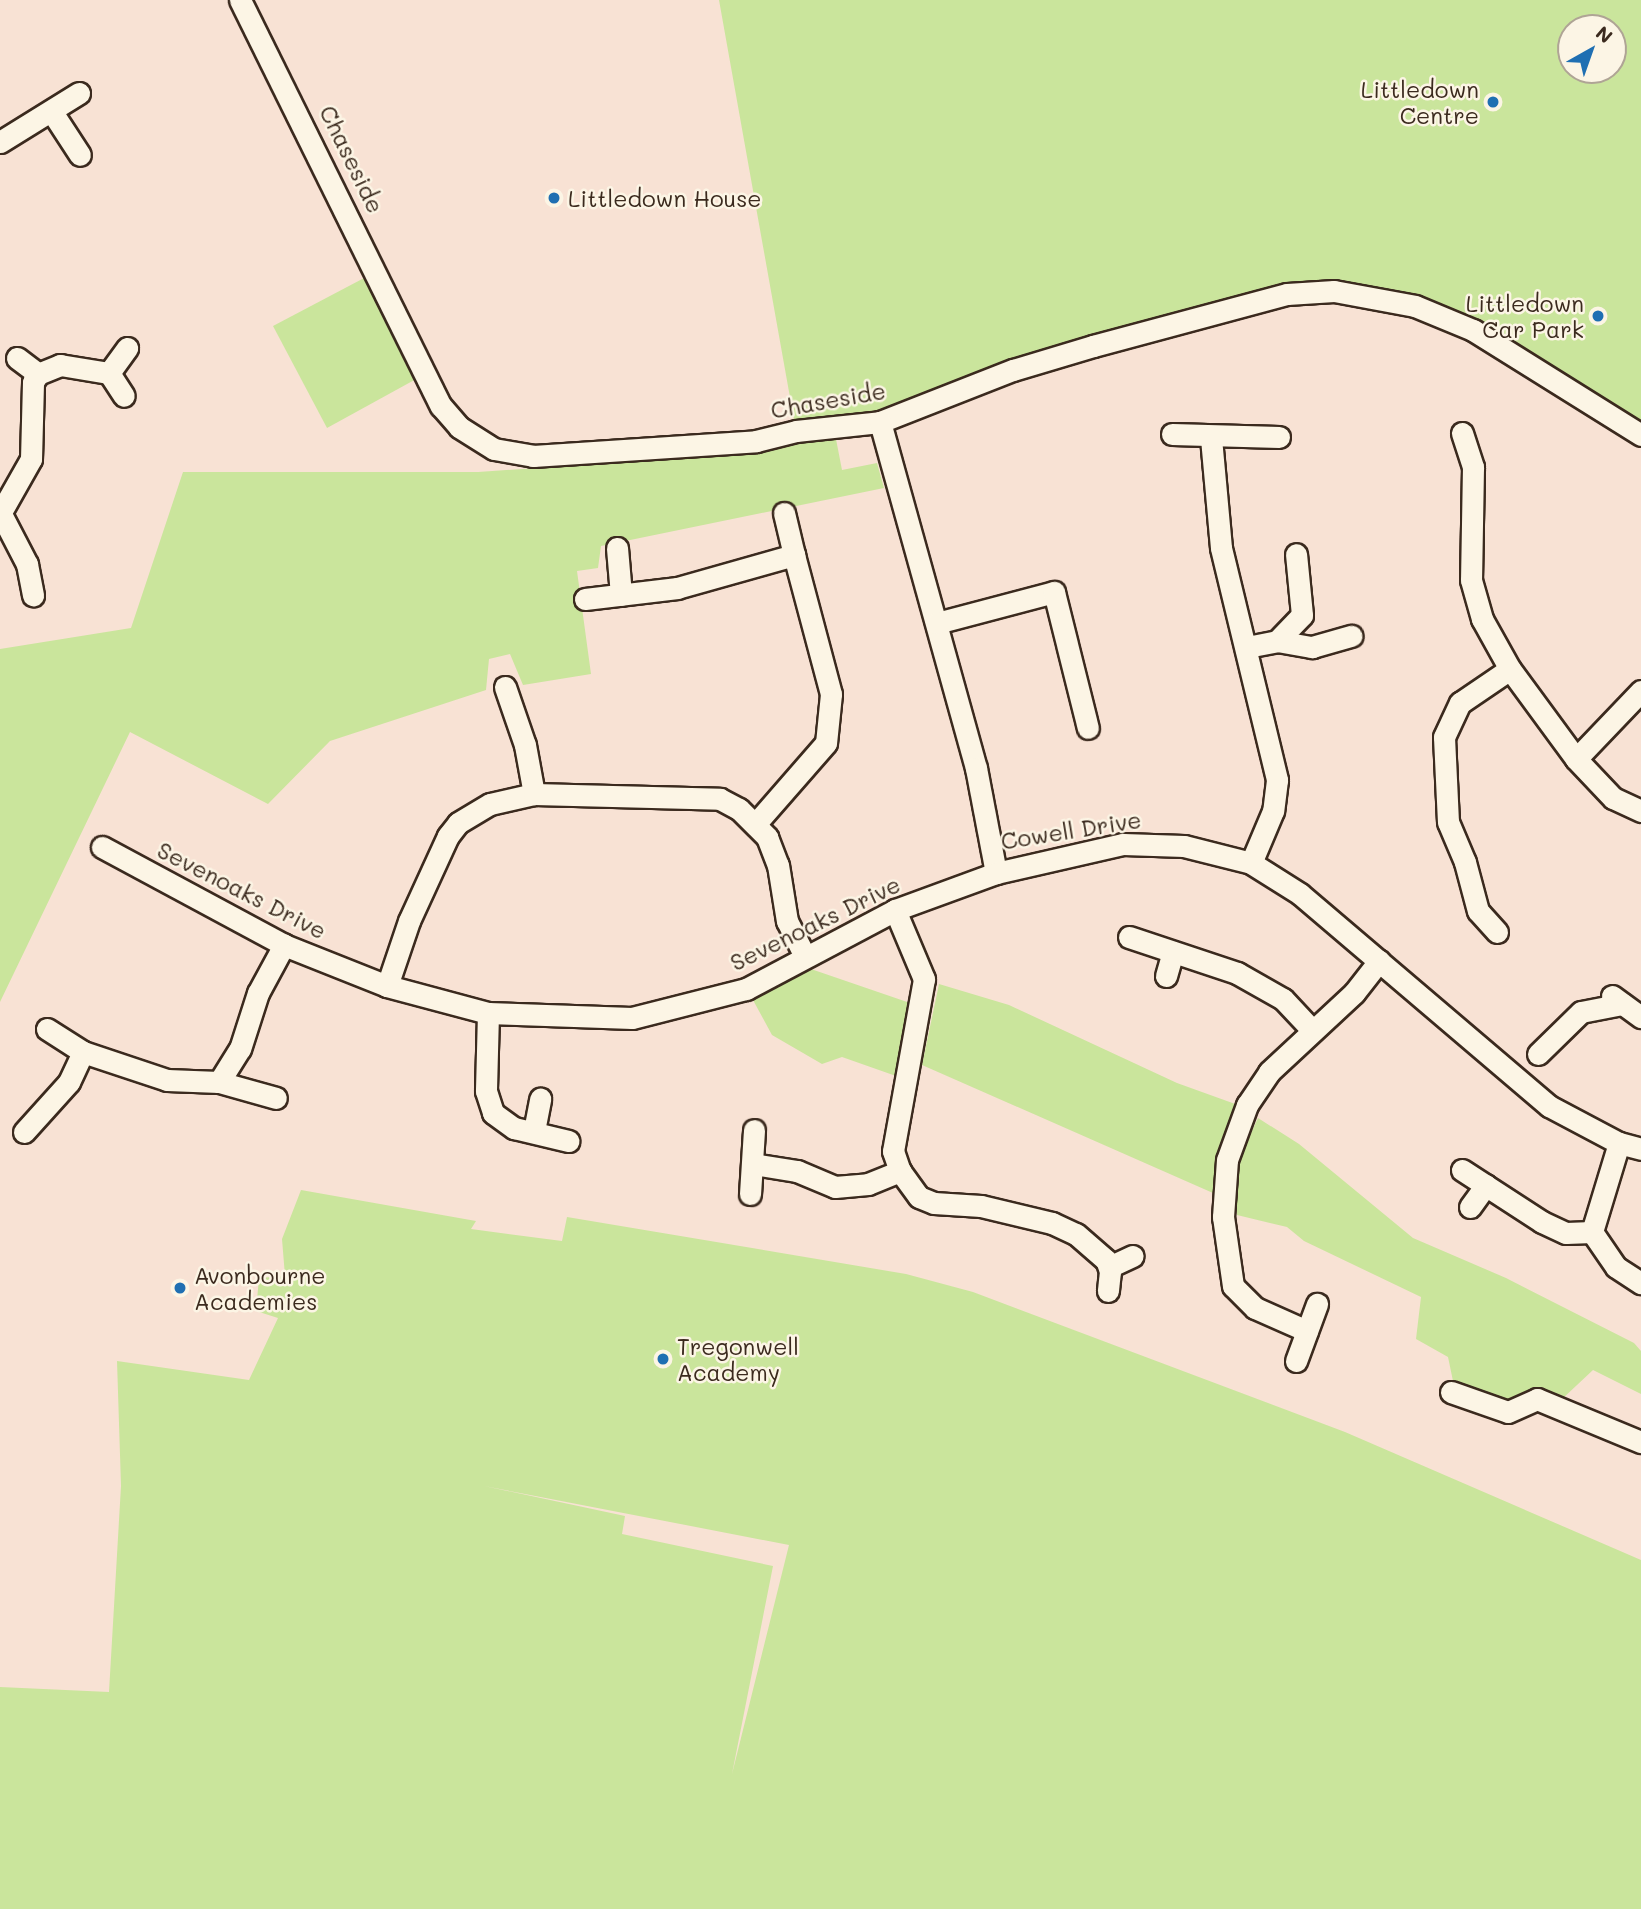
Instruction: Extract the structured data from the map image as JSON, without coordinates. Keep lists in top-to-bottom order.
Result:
{
  "streets": {
    "street": ["Chaseside", "Cowell Drive", "Sevenoaks Drive"]
  },
  "crossings": [
    ["Chaseside", "Cowell Drive"],
    ["Cowell Drive", "Sevenoaks Drive"]
  ],
  "places": [
    "Littledown Centre",
    "Littledown House",
    "Littledown Car Park",
    "Avonbourne Academies",
    "Tregonwell Academy"
  ],
  "north": "top right"
}
